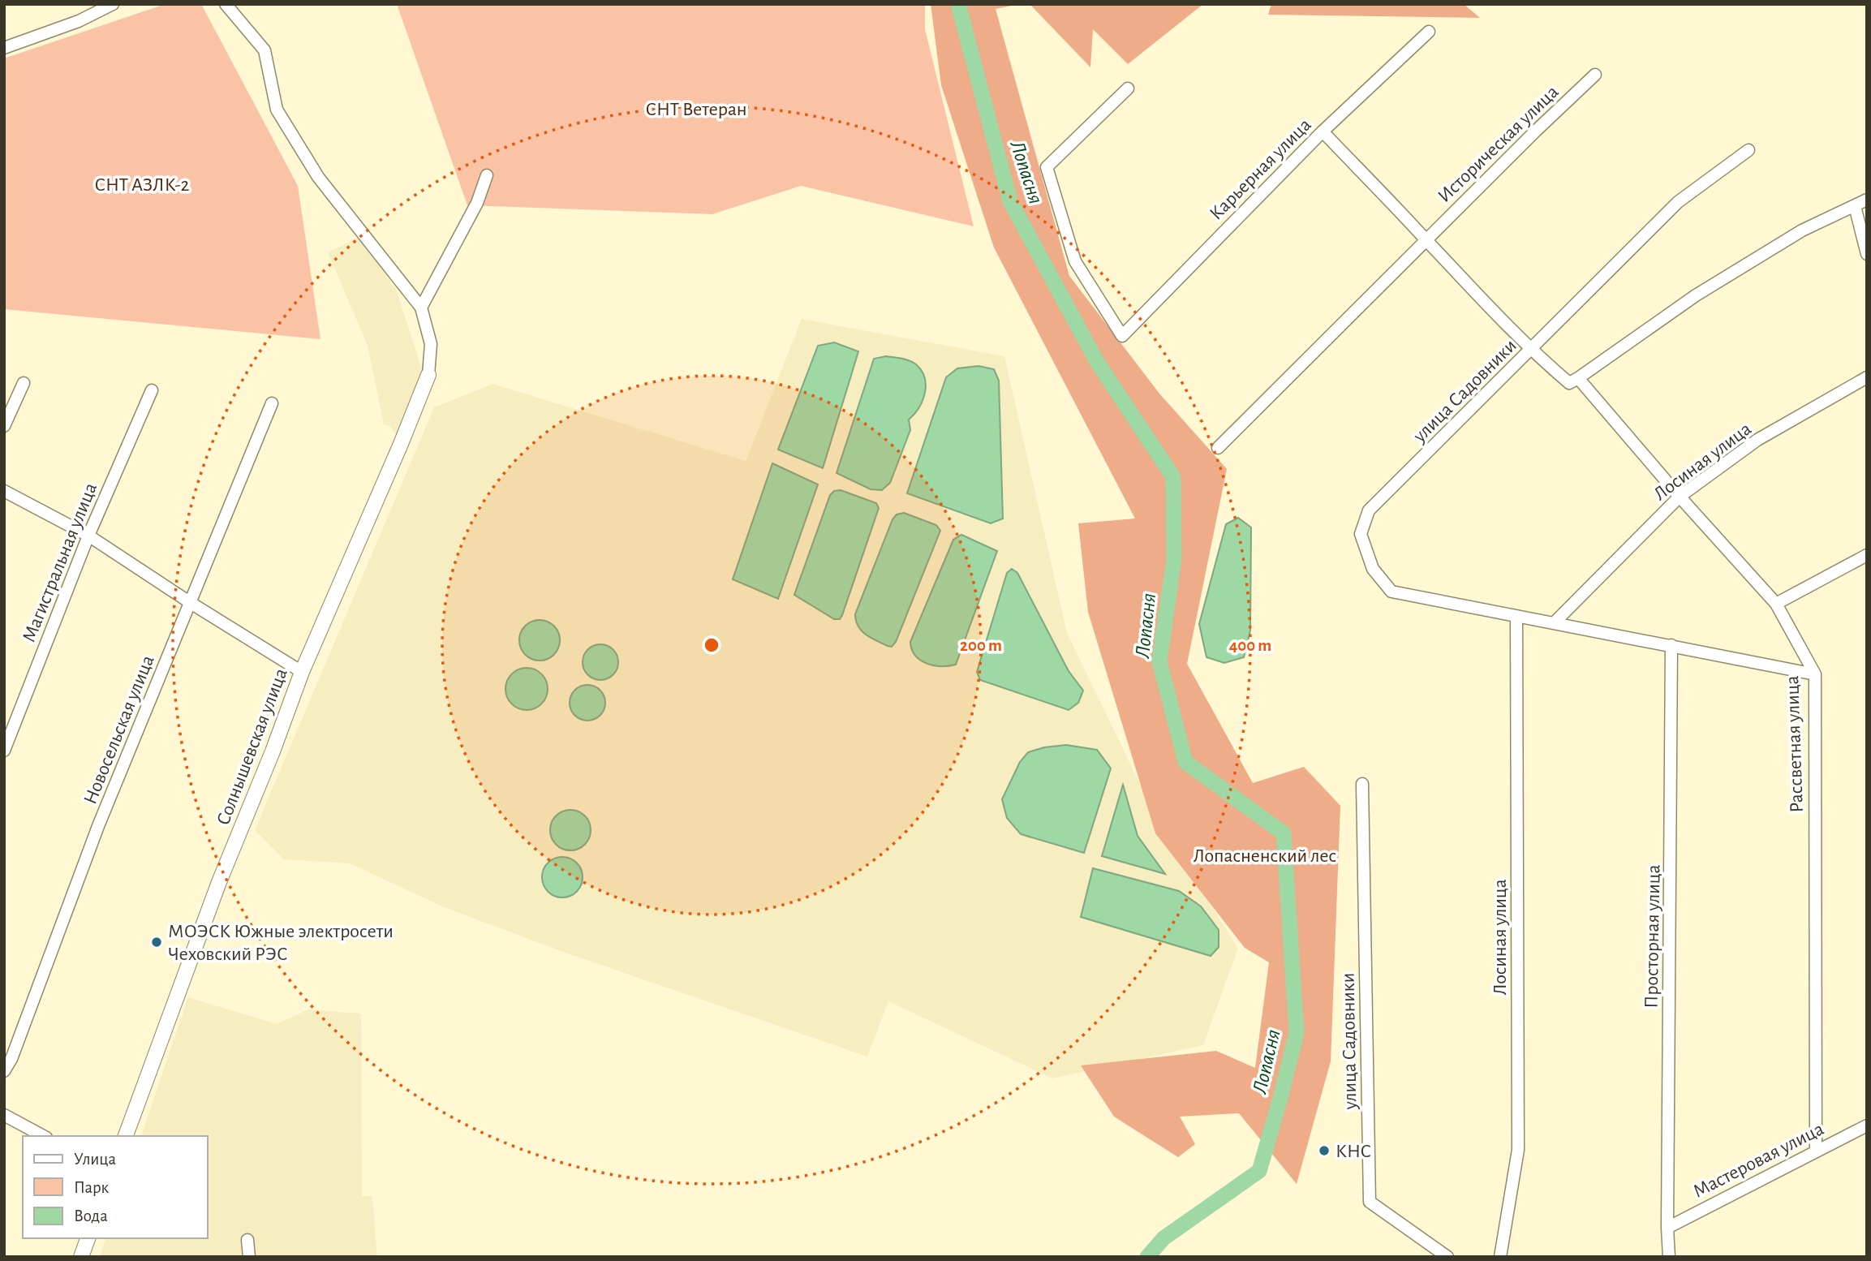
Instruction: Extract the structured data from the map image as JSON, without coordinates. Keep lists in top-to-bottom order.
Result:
{
  "streets": {
    "street": [
      "Историческая улица",
      "Карьерная улица",
      "улица Садовники",
      "Лосиная улица",
      "Магистральная улица",
      "Новосельская улица",
      "Рассветная улица",
      "Солнышевская улица",
      "Просторная улица",
      "Мастеровая улица"
    ]
  },
  "crossings": [
    ["улица Садовники", "Лосиная улица"],
    ["улица Садовники", "Рассветная улица"],
    ["улица Садовники", "Просторная улица"],
    ["Лосиная улица", "Рассветная улица"],
    ["Рассветная улица", "Мастеровая улица"],
    ["Просторная улица", "Мастеровая улица"]
  ],
  "water": ["Лопасня"],
  "parks": ["СНТ Ветеран", "СНТ АЗЛК-2", "Лопасненский лес"],
  "places": ["МОЭСК Южные электросети Чеховский РЭС", "КНС"],
  "legend": ["Улица", "Парк", "Вода"],
  "rings": ["200 m", "400 m"]
}
